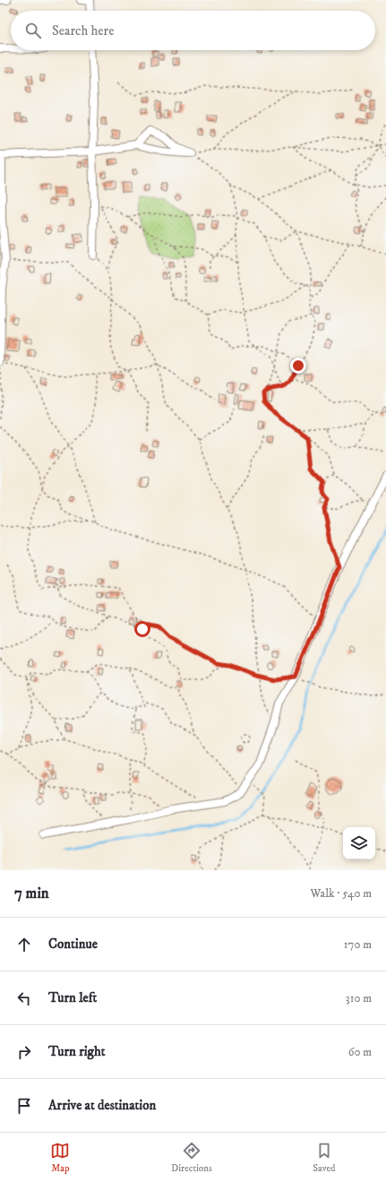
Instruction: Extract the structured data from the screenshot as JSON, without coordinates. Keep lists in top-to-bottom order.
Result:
{
  "page": {
    "search": "Search here",
    "heading": ["7 min", "Walk · 540 m"],
    "list": [
      ["Continue", "170 m"],
      ["Turn left", "310 m"],
      ["Turn right", "60 m"],
      "Arrive at destination"
    ],
    "nav": ["Map", "Directions", "Saved"]
  }
}
